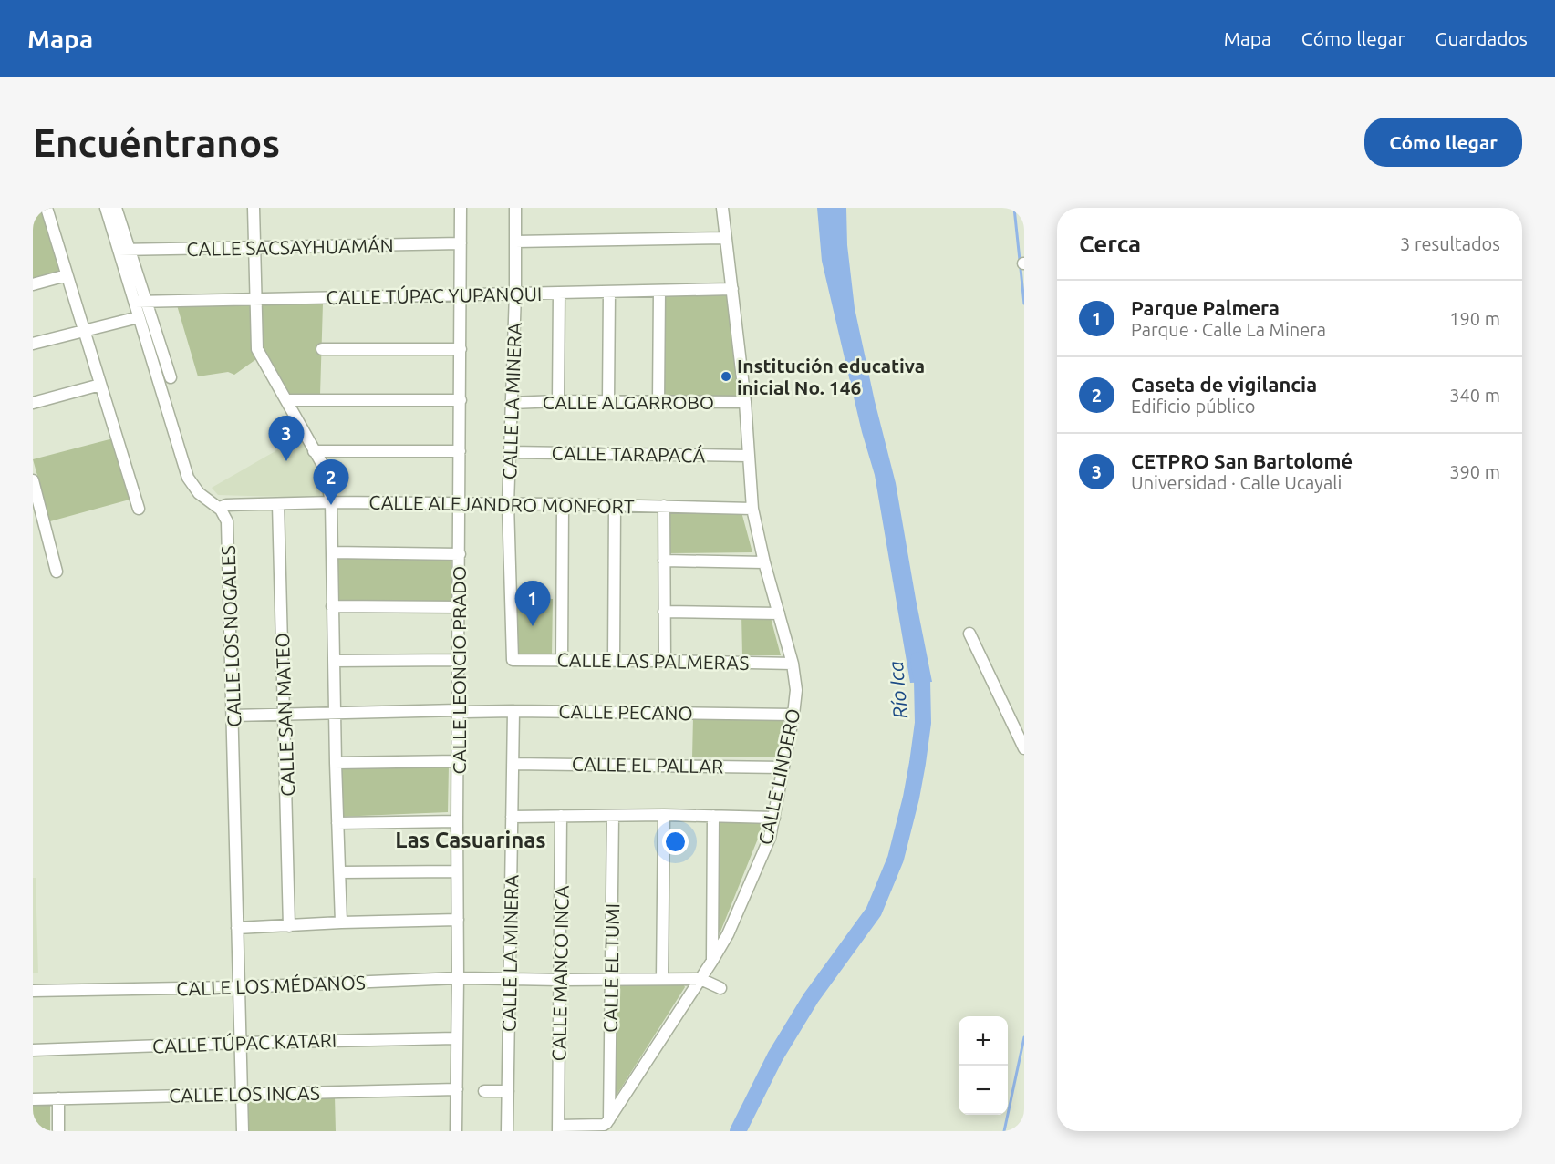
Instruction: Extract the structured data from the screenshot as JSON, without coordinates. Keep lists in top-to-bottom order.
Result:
{
  "streets": {
    "street": [
      "CALLE SACSAYHUAMÁN",
      "CALLE TÚPAC YUPANQUI",
      "CALLE LA MINERA",
      "CALLE ALGARROBO",
      "CALLE TARAPACÁ",
      "CALLE ALEJANDRO MONFORT",
      "CALLE LOS NOGALES",
      "CALLE LAS PALMERAS",
      "CALLE LEONCIO PRADO",
      "CALLE PECANO",
      "CALLE SAN MATEO",
      "CALLE EL PALLAR",
      "CALLE LINDERO",
      "CALLE EL TUMI",
      "CALLE MANCO INCA",
      "CALLE LOS MÉDANOS",
      "CALLE TÚPAC KATARI",
      "CALLE LOS INCAS"
    ]
  },
  "crossings": [
    ["CALLE SACSAYHUAMÁN", "CALLE LEONCIO PRADO"],
    ["CALLE TÚPAC YUPANQUI", "CALLE LA MINERA"],
    ["CALLE TÚPAC YUPANQUI", "CALLE LEONCIO PRADO"],
    ["CALLE TÚPAC YUPANQUI", "CALLE LINDERO"],
    ["CALLE LA MINERA", "CALLE ALGARROBO"],
    ["CALLE LA MINERA", "CALLE TARAPACÁ"],
    ["CALLE LA MINERA", "CALLE ALEJANDRO MONFORT"],
    ["CALLE LA MINERA", "CALLE LAS PALMERAS"],
    ["CALLE LA MINERA", "CALLE PECANO"],
    ["CALLE LA MINERA", "CALLE EL PALLAR"],
    ["CALLE LA MINERA", "CALLE LOS MÉDANOS"],
    ["CALLE ALGARROBO", "CALLE LINDERO"],
    ["CALLE TARAPACÁ", "CALLE LINDERO"],
    ["CALLE ALEJANDRO MONFORT", "CALLE LOS NOGALES"],
    ["CALLE ALEJANDRO MONFORT", "CALLE LEONCIO PRADO"],
    ["CALLE ALEJANDRO MONFORT", "CALLE SAN MATEO"],
    ["CALLE ALEJANDRO MONFORT", "CALLE LINDERO"],
    ["CALLE LOS NOGALES", "CALLE PECANO"],
    ["CALLE LOS NOGALES", "CALLE LOS MÉDANOS"],
    ["CALLE LOS NOGALES", "CALLE TÚPAC KATARI"],
    ["CALLE LOS NOGALES", "CALLE LOS INCAS"],
    ["CALLE LAS PALMERAS", "CALLE LINDERO"],
    ["CALLE LEONCIO PRADO", "CALLE PECANO"],
    ["CALLE LEONCIO PRADO", "CALLE LOS MÉDANOS"],
    ["CALLE LEONCIO PRADO", "CALLE TÚPAC KATARI"],
    ["CALLE LEONCIO PRADO", "CALLE LOS INCAS"],
    ["CALLE PECANO", "CALLE SAN MATEO"],
    ["CALLE PECANO", "CALLE LINDERO"],
    ["CALLE EL PALLAR", "CALLE LINDERO"],
    ["CALLE LINDERO", "CALLE EL TUMI"],
    ["CALLE LINDERO", "CALLE LOS MÉDANOS"],
    ["CALLE EL TUMI", "CALLE LOS MÉDANOS"],
    ["CALLE MANCO INCA", "CALLE LOS MÉDANOS"]
  ],
  "districts": ["Las Casuarinas"],
  "water": ["Río Ica"],
  "places": ["Institución educativa inicial No. 146"],
  "page": {
    "header": "Mapa",
    "nav": ["Mapa", "Cómo llegar", "Guardados"],
    "buttons": "Cómo llegar",
    "title": "Encuéntranos",
    "heading": ["Cerca", "3 resultados"],
    "list": [
      {
        "mark": "1",
        "name": "Parque Palmera",
        "note": "Parque · Calle La Minera",
        "value": "190 m"
      },
      {
        "mark": "2",
        "name": "Caseta de vigilancia",
        "note": "Edificio público",
        "value": "340 m"
      },
      {
        "mark": "3",
        "name": "CETPRO San Bartolomé",
        "note": "Universidad · Calle Ucayali",
        "value": "390 m"
      }
    ],
    "pins": ["3", "2", "1"],
    "map_buttons": ["+", "−"]
  }
}
